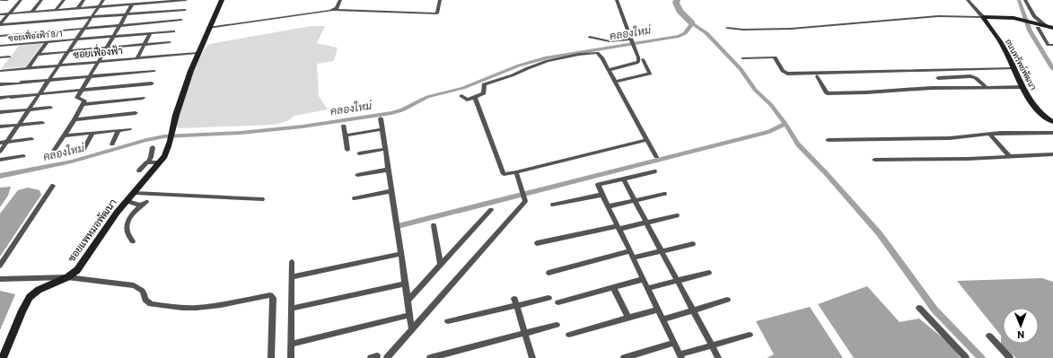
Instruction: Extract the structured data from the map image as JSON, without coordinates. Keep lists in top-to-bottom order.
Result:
{
  "streets": {
    "street": [
      "ซอยเฟื่องฟ้า 8/1",
      "ซอยเฟื่องฟ้า",
      "ถนนทรัพย์พัฒนา",
      "ซอยแพหมอพัฒนา"
    ]
  },
  "crossings": [
    ["ซอยเฟื่องฟ้า", "ซอยแพหมอพัฒนา"]
  ],
  "water": ["คลองใหม่"],
  "north": "bottom"
}
